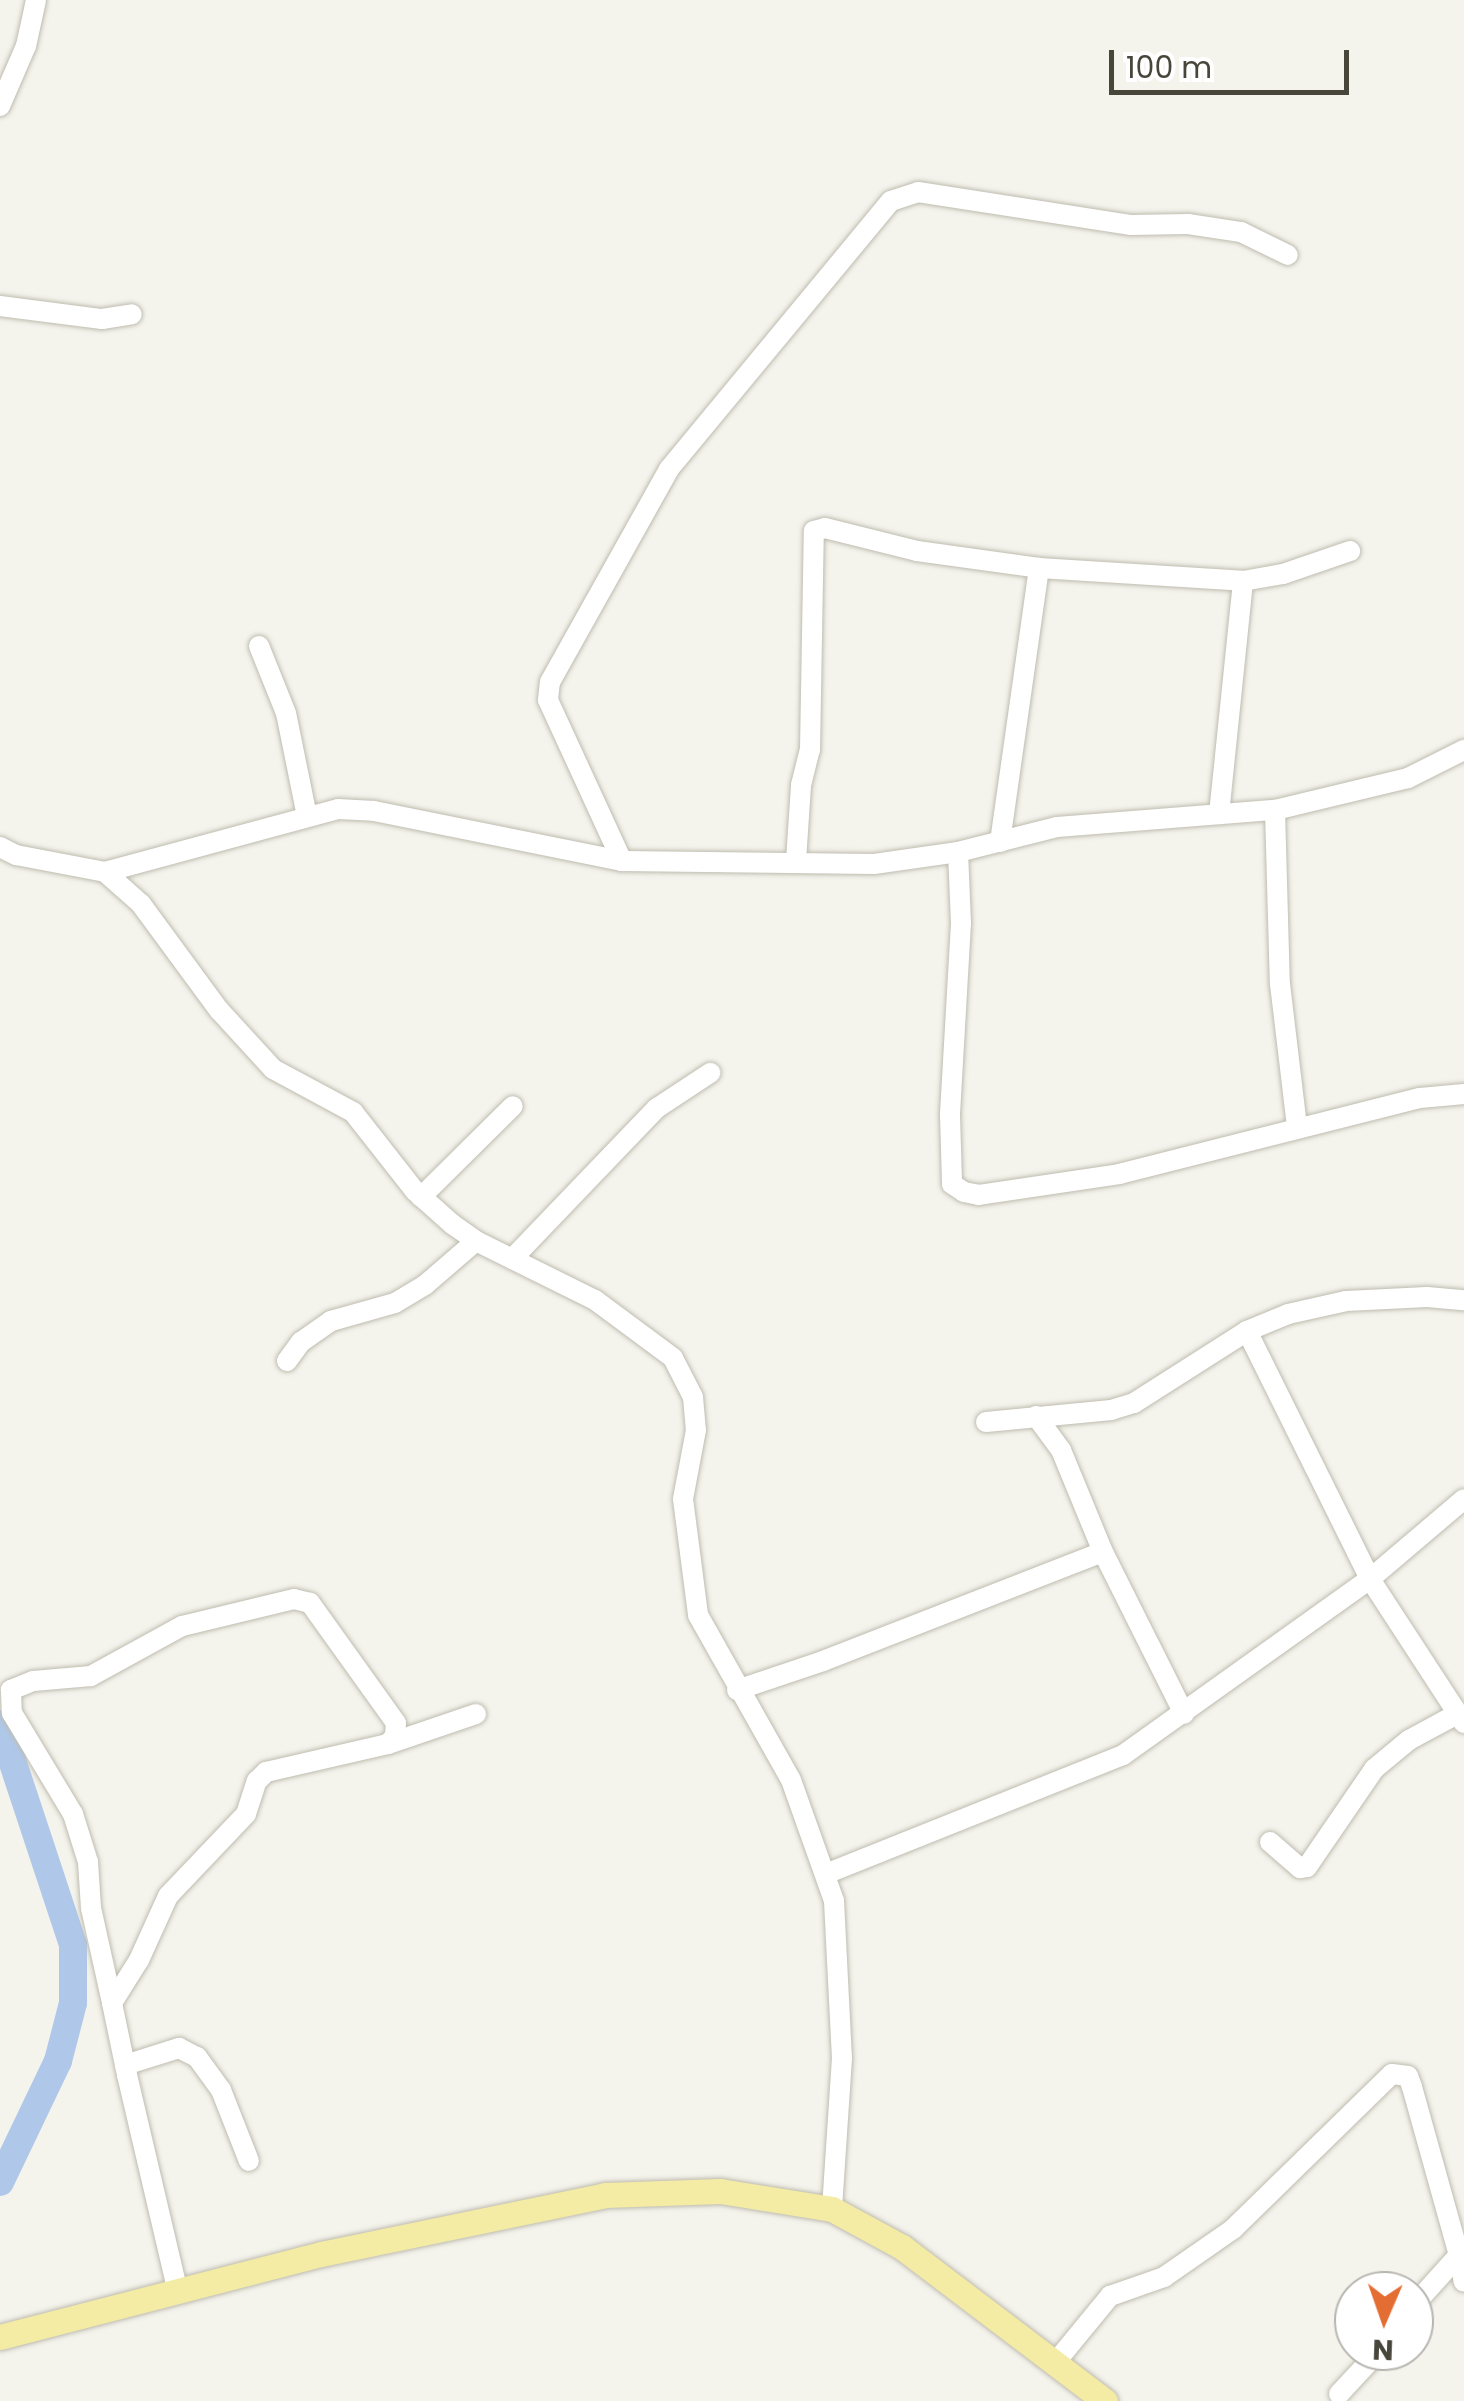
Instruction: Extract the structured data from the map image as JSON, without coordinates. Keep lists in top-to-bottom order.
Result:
{
  "scale_bar": "100 m",
  "north": "bottom"
}
